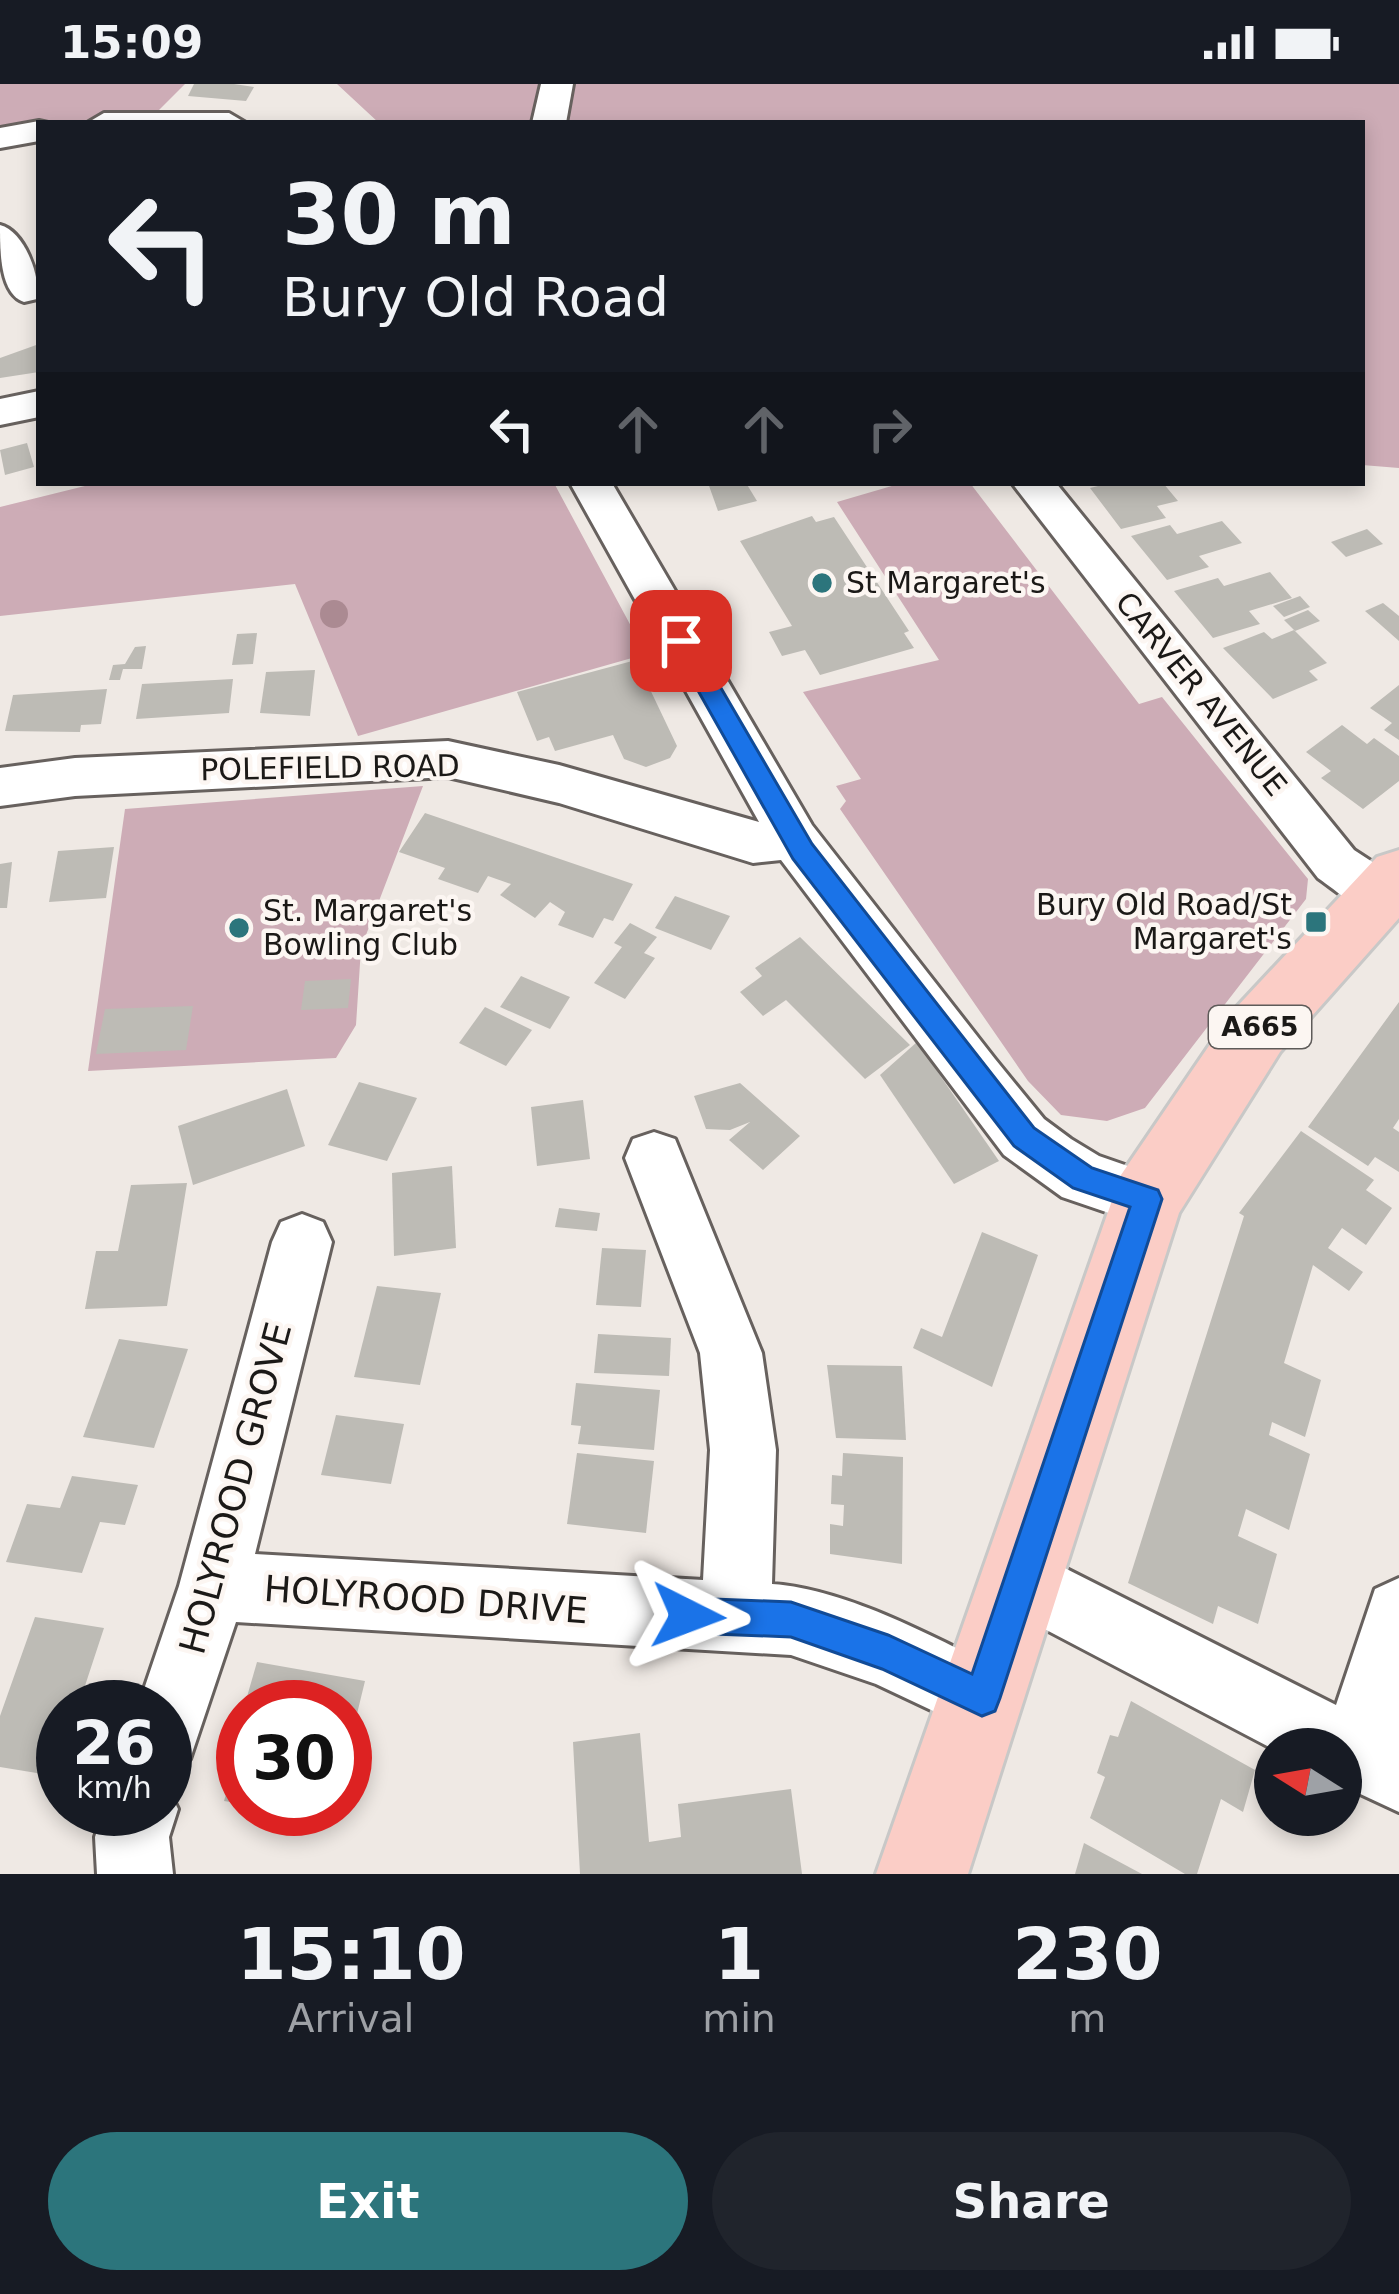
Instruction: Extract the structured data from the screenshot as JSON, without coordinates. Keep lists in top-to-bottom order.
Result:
{
  "streets": {
    "main road": ["A665"],
    "street": [
      "CARVER AVENUE",
      "POLEFIELD ROAD",
      "HOLYROOD GROVE",
      "HOLYROOD DRIVE"
    ]
  },
  "crossings": [
    ["CARVER AVENUE", "A665"],
    ["A665", "HOLYROOD DRIVE"],
    ["HOLYROOD GROVE", "HOLYROOD DRIVE"]
  ],
  "places": {
    "other": ["St Margaret's", "St. Margaret's Bowling Club"],
    "transit": ["Bury Old Road/St Margaret's"]
  },
  "north": "left",
  "page": {
    "status": "15:09",
    "turn": ["30 m", "Bury Old Road"],
    "speed": "26 km/h",
    "limit": "30",
    "eta": [
      "15:10",
      "Arrival",
      "1",
      "min",
      "230",
      "m"
    ],
    "buttons": ["Exit", "Share"]
  }
}
